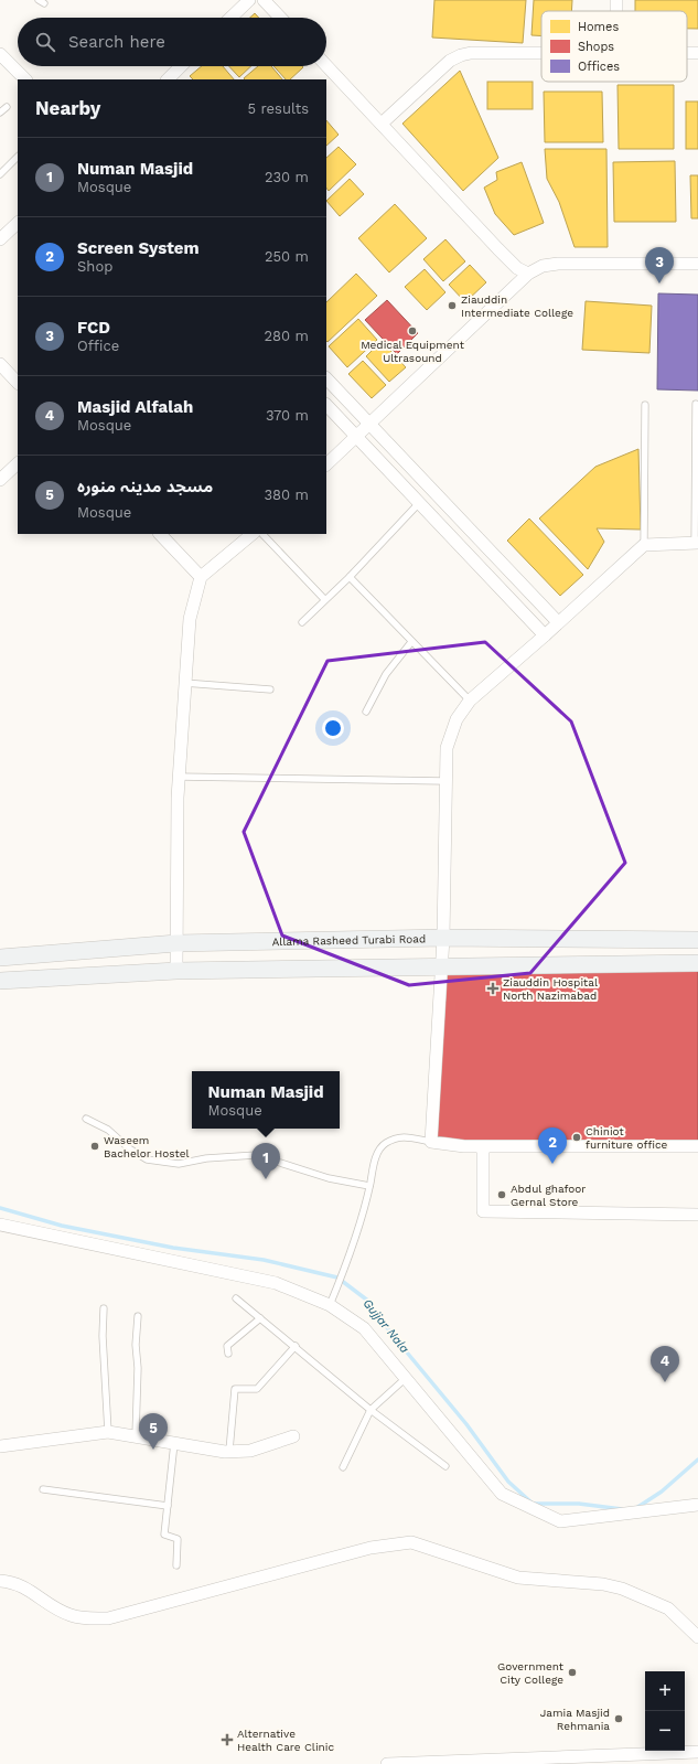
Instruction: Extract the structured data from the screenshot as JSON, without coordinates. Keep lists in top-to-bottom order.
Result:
{
  "streets": {
    "main road": ["Allama Rasheed Turabi Road"]
  },
  "water": ["Gujjar Nala"],
  "places": {
    "other": [
      "Ziauddin Intermediate College",
      "Medical Equipment Ultrasound",
      "Chiniot furniture office",
      "Waseem Bachelor Hostel",
      "Abdul ghafoor Gernal Store",
      "Government City College",
      "Jamia Masjid Rehmania"
    ],
    "health": ["Ziauddin Hospital North Nazimabad", "Alternative Health Care Clinic"]
  },
  "legend": ["Homes", "Shops", "Offices"],
  "page": {
    "search": "Search here",
    "heading": ["Nearby", "5 results"],
    "list": [
      {
        "mark": "1",
        "name": "Numan Masjid",
        "note": "Mosque",
        "value": "230 m"
      },
      {
        "mark": "2",
        "name": "Screen System",
        "note": "Shop",
        "value": "250 m"
      },
      {
        "mark": "3",
        "name": "FCD",
        "note": "Office",
        "value": "280 m"
      },
      {
        "mark": "4",
        "name": "Masjid Alfalah",
        "note": "Mosque",
        "value": "370 m"
      },
      {
        "mark": "5",
        "name": "مسجد مدینہ منورہ",
        "note": "Mosque",
        "value": "380 m"
      }
    ],
    "pins": [
      "3",
      "2",
      "1",
      "4",
      "5"
    ],
    "popup": ["Numan Masjid", "Mosque"],
    "map_buttons": ["+", "−"]
  }
}
